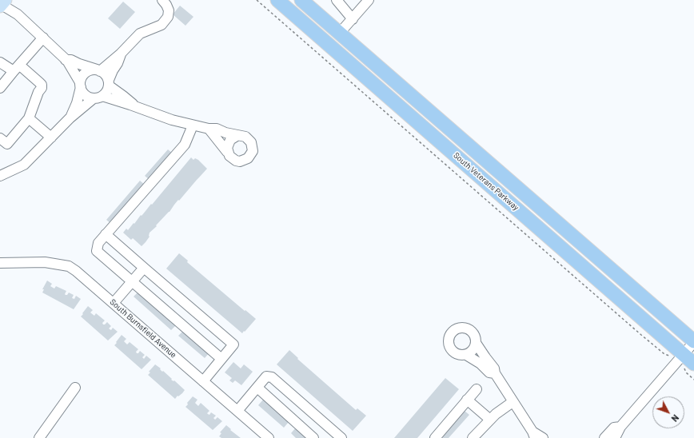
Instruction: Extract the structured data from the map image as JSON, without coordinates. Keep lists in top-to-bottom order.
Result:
{
  "streets": {
    "highway": ["South Veterans Parkway"],
    "street": ["South Burnsfield Avenue"]
  },
  "north": "bottom right"
}
